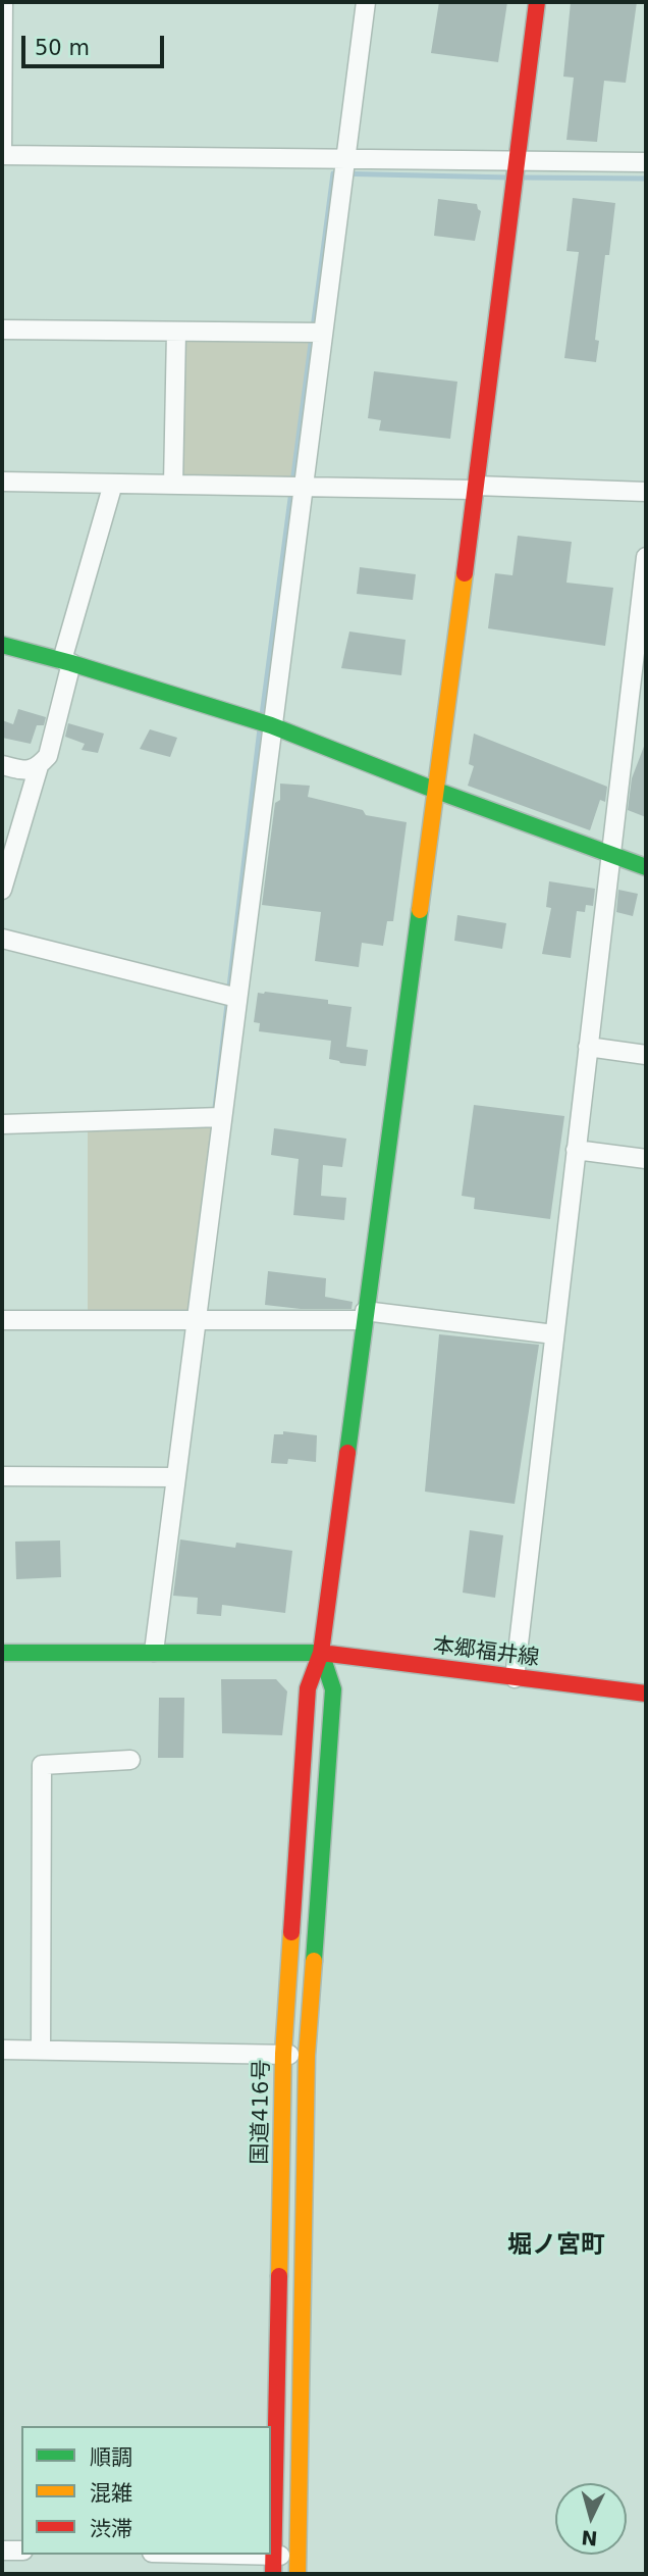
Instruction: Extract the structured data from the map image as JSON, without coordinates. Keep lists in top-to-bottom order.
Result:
{
  "streets": {
    "main road": ["本郷福井線", "国道416号"]
  },
  "crossings": [
    ["本郷福井線", "国道416号"]
  ],
  "districts": ["堀ノ宮町"],
  "legend": ["順調", "混雑", "渋滞"],
  "scale_bar": "50 m",
  "north": "bottom"
}
